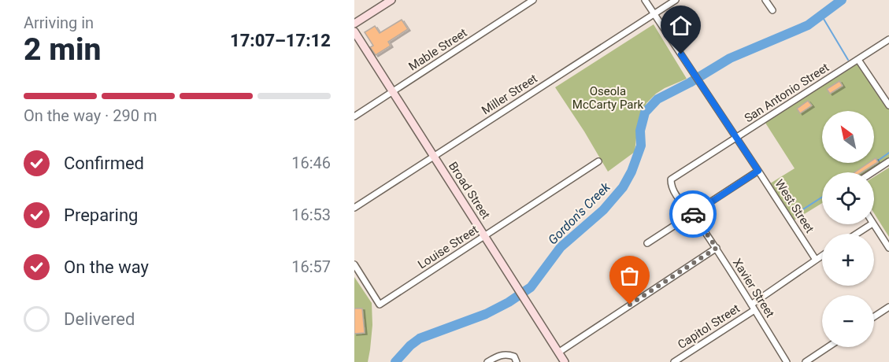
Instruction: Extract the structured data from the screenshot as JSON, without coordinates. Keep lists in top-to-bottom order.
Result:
{
  "streets": {
    "street": [
      "Mable Street",
      "San Antonio Street",
      "Miller Street",
      "Broad Street",
      "West Street",
      "Louise Street",
      "Xavier Street",
      "Capitol Street"
    ]
  },
  "crossings": [
    ["Mable Street", "Broad Street"],
    ["San Antonio Street", "West Street"],
    ["San Antonio Street", "Xavier Street"],
    ["Miller Street", "Broad Street"],
    ["Miller Street", "West Street"],
    ["Broad Street", "Louise Street"],
    ["West Street", "Capitol Street"],
    ["Xavier Street", "Capitol Street"]
  ],
  "water": ["Gordon's Creek"],
  "parks": ["Oseola McCarty Park"],
  "north": "top left",
  "page": {
    "heading": ["2 min", "Arriving in", "17:07–17:12"],
    "bar": "On the way · 290 m",
    "map_buttons": ["+", "−"],
    "list": [
      ["Confirmed", "16:46"],
      ["Preparing", "16:53"],
      ["On the way", "16:57"],
      "Delivered"
    ]
  }
}
